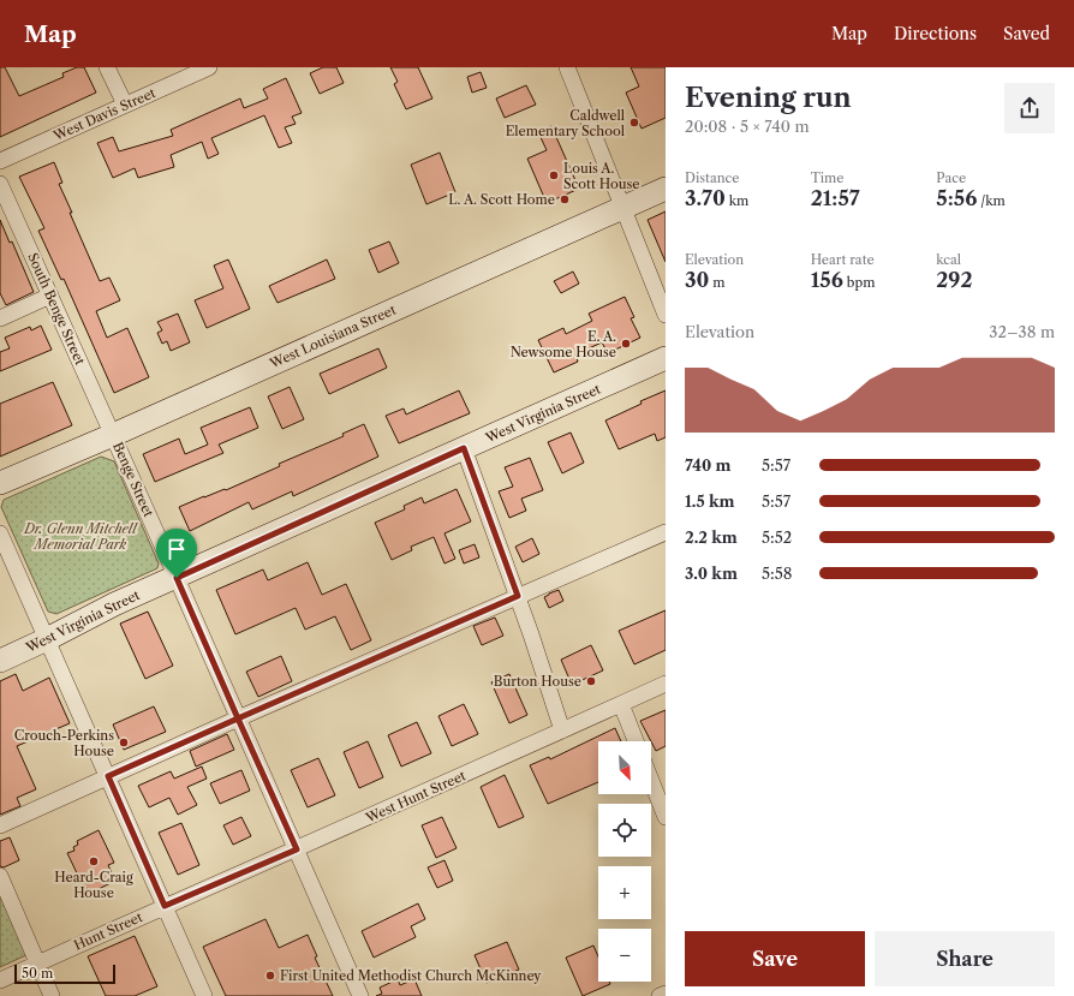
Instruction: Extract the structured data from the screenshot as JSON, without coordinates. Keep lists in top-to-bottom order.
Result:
{
  "streets": {
    "main road": ["West Louisiana Street", "West Virginia Street"],
    "street": [
      "West Davis Street",
      "South Benge Street",
      "Benge Street",
      "West Hunt Street",
      "Hunt Street"
    ]
  },
  "crossings": [
    ["South Benge Street", "West Louisiana Street"],
    ["South Benge Street", "Benge Street"],
    ["West Louisiana Street", "Benge Street"],
    ["West Virginia Street", "Benge Street"],
    ["Benge Street", "West Hunt Street"],
    ["West Hunt Street", "Hunt Street"]
  ],
  "parks": ["Dr. Glenn Mitchell Memorial Park"],
  "places": [
    "Caldwell Elementary School",
    "Louis A. Scott House",
    "L. A. Scott Home",
    "E. A. Newsome House",
    "Burton House",
    "Crouch-Perkins House",
    "Heard-Craig House",
    "First United Methodist Church McKinney"
  ],
  "scale_bar": "50 m",
  "north": "bottom right",
  "page": {
    "header": "Map",
    "nav": ["Map", "Directions", "Saved"],
    "heading": ["Evening run", "20:08 · 5 × 740 m"],
    "stats": [
      ["Distance", "3.70 km"],
      ["Time", "21:57"],
      ["Pace", "5:56 /km"],
      ["Elevation", "30 m"],
      ["Heart rate", "156 bpm"],
      ["kcal", "292"]
    ],
    "chart": ["Elevation", "32–38 m"],
    "list": [
      {
        "name": "740 m",
        "note": "5:57"
      },
      {
        "name": "1.5 km",
        "note": "5:57"
      },
      {
        "name": "2.2 km",
        "note": "5:52"
      },
      {
        "name": "3.0 km",
        "note": "5:58"
      }
    ],
    "map_buttons": ["+", "−"],
    "buttons": ["Save", "Share"],
    "scale": "50 m"
  }
}
